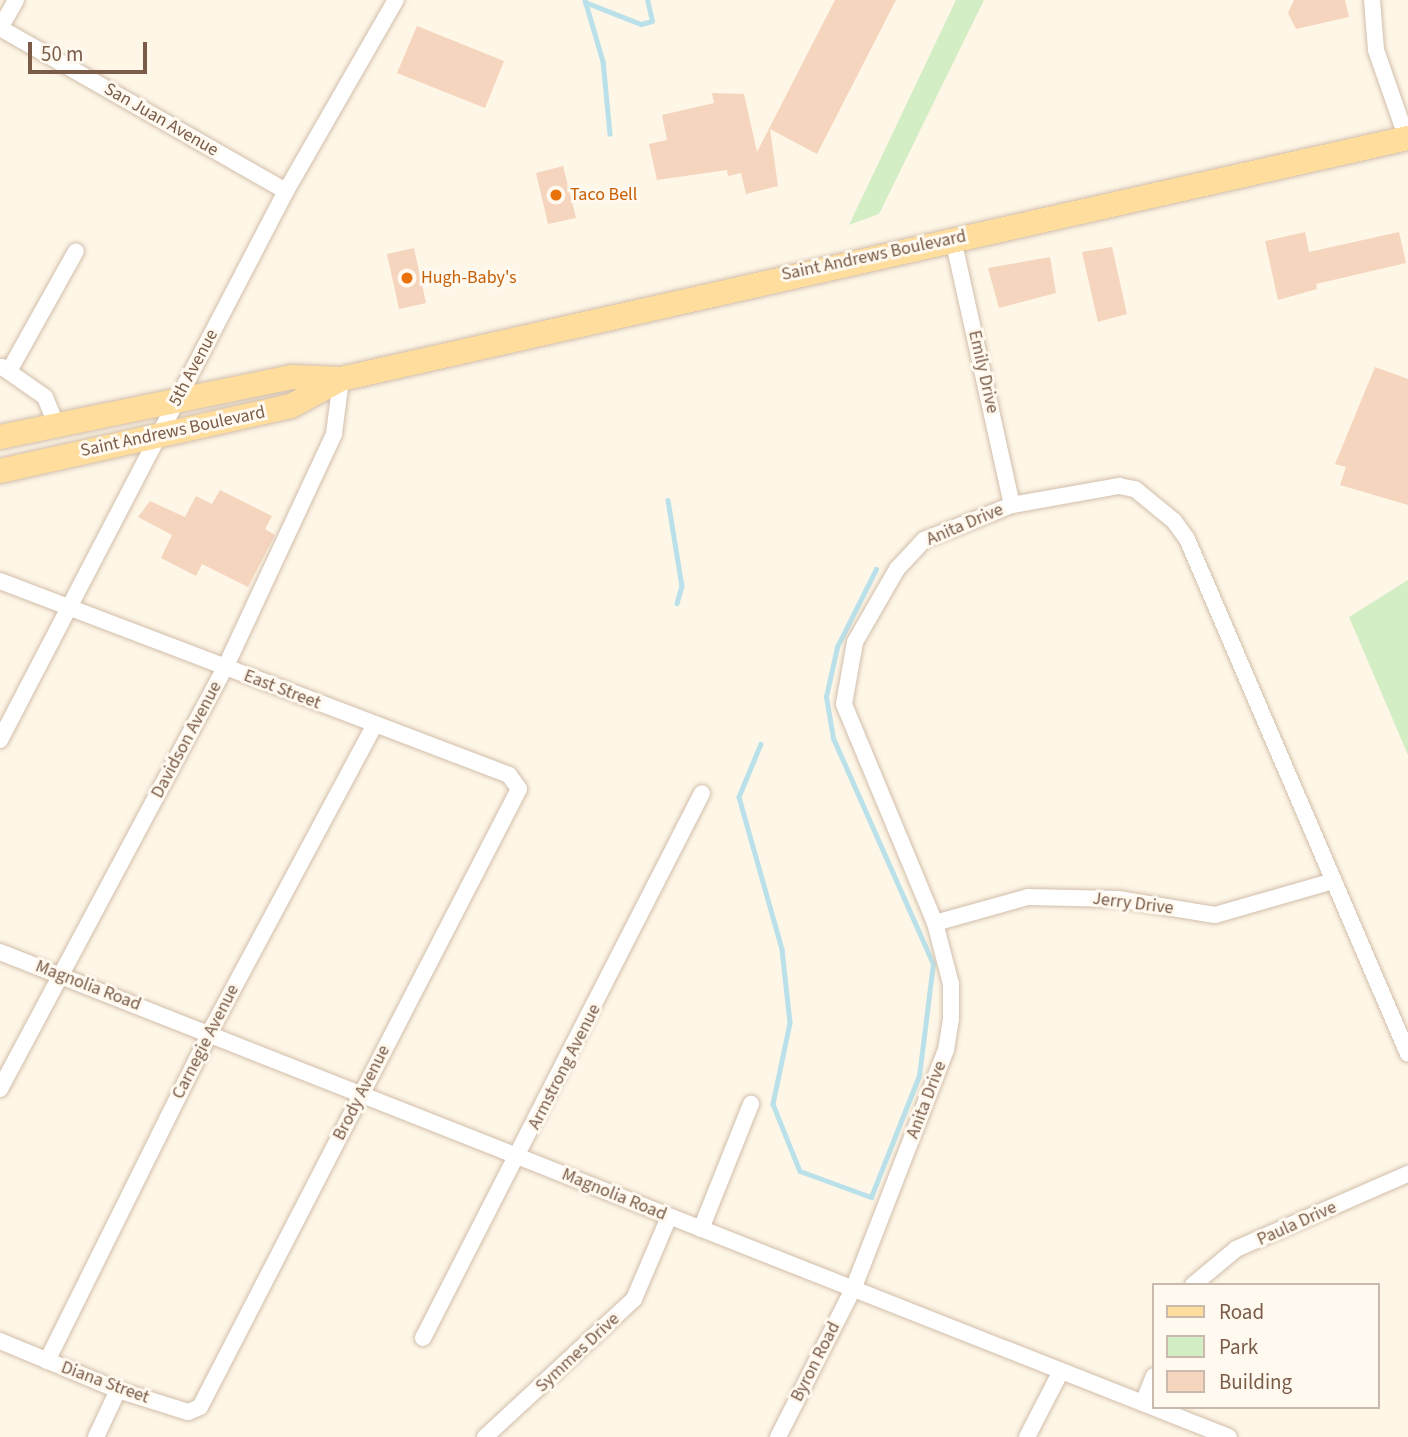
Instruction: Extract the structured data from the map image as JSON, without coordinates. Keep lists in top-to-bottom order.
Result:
{
  "streets": {
    "main road": ["Saint Andrews Boulevard"],
    "street": [
      "San Juan Avenue",
      "5th Avenue",
      "Emily Drive",
      "Anita Drive",
      "East Street",
      "Davidson Avenue",
      "Jerry Drive",
      "Magnolia Road",
      "Carnegie Avenue",
      "Armstrong Avenue",
      "Brody Avenue",
      "Paula Drive",
      "Symmes Drive",
      "Byron Road",
      "Diana Street"
    ]
  },
  "crossings": [
    ["San Juan Avenue", "5th Avenue"],
    ["Saint Andrews Boulevard", "5th Avenue"],
    ["Saint Andrews Boulevard", "Emily Drive"],
    ["Saint Andrews Boulevard", "Davidson Avenue"],
    ["5th Avenue", "East Street"],
    ["Emily Drive", "Anita Drive"],
    ["Anita Drive", "Jerry Drive"],
    ["Anita Drive", "Magnolia Road"],
    ["Anita Drive", "Byron Road"],
    ["East Street", "Davidson Avenue"],
    ["East Street", "Carnegie Avenue"],
    ["East Street", "Brody Avenue"],
    ["Davidson Avenue", "Magnolia Road"],
    ["Magnolia Road", "Carnegie Avenue"],
    ["Magnolia Road", "Armstrong Avenue"],
    ["Magnolia Road", "Brody Avenue"],
    ["Magnolia Road", "Symmes Drive"],
    ["Magnolia Road", "Byron Road"],
    ["Carnegie Avenue", "Diana Street"],
    ["Brody Avenue", "Diana Street"]
  ],
  "places": ["Taco Bell", "Hugh-Baby's"],
  "legend": ["Road", "Park", "Building"],
  "scale_bar": "50 m"
}
